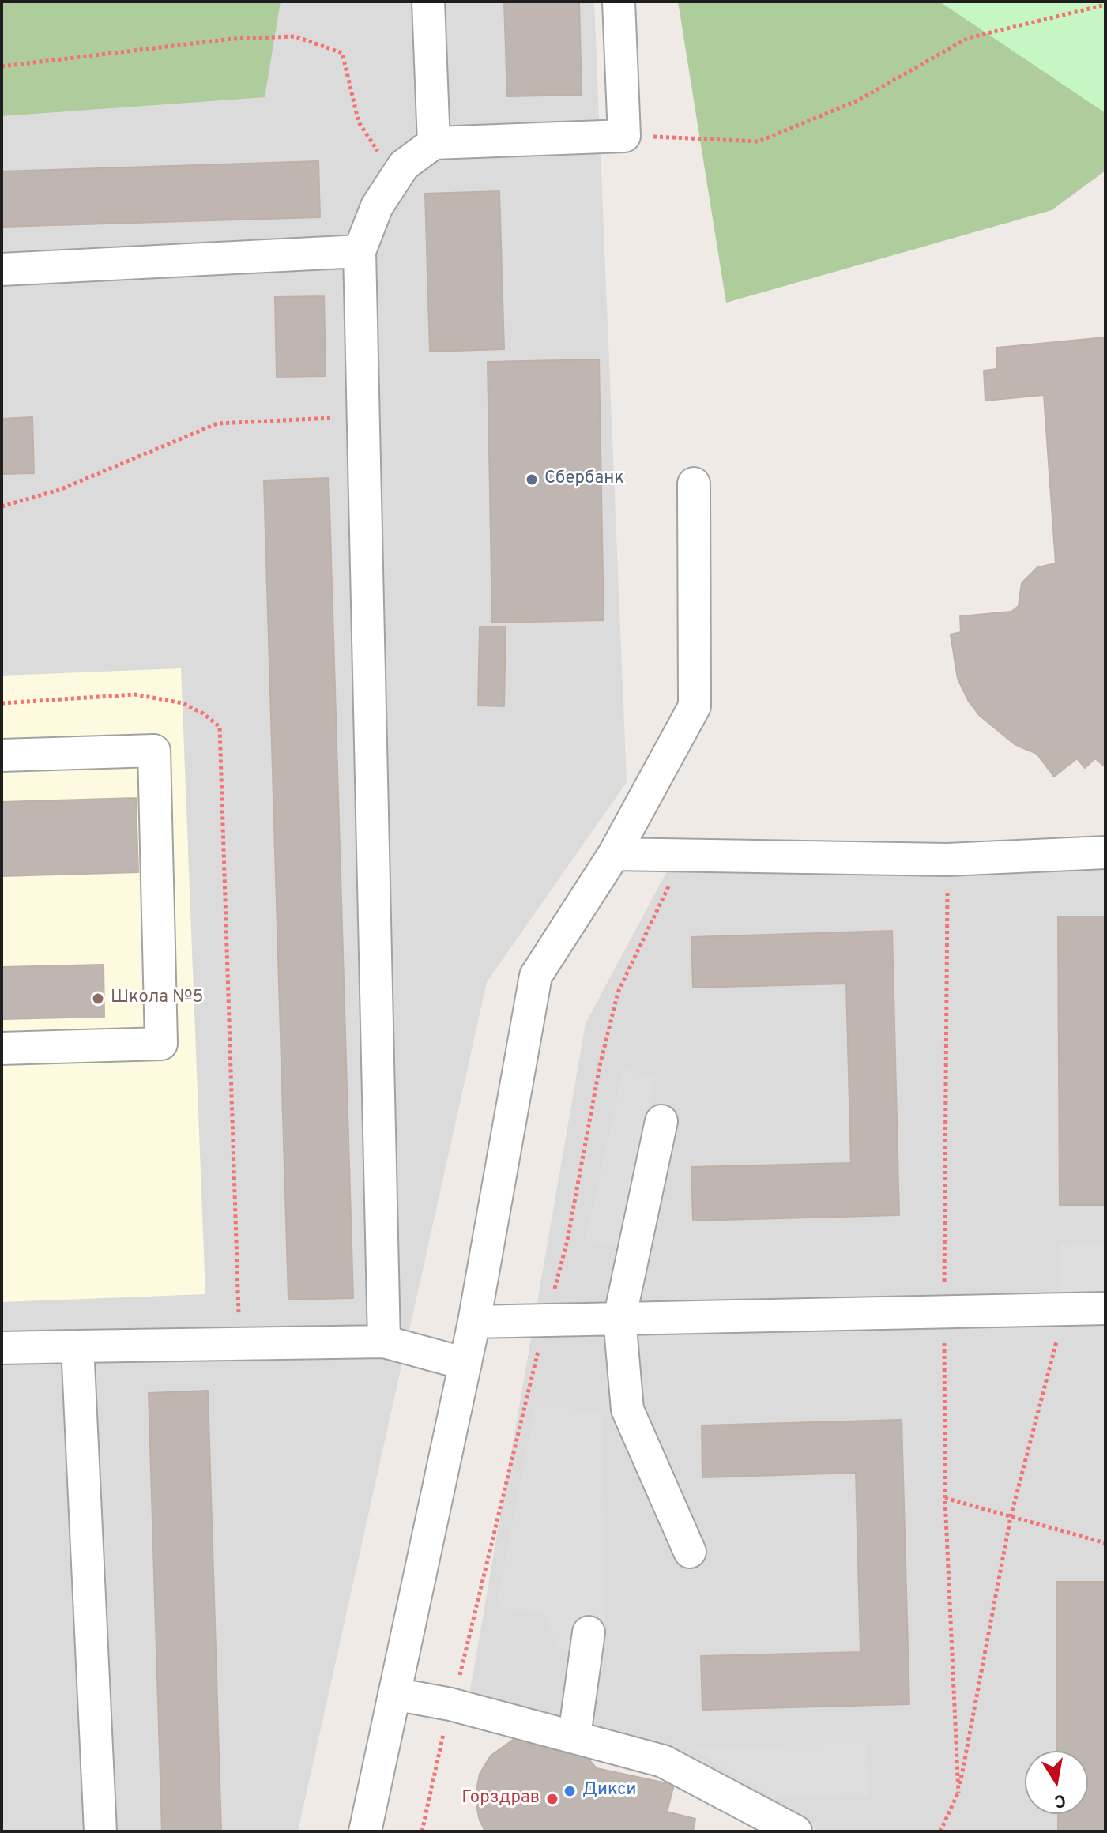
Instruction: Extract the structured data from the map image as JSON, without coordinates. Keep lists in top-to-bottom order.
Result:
{
  "places": [
    "Сбербанк",
    "Школа №5",
    "Дикси",
    "Горздрав"
  ],
  "north": "bottom"
}
